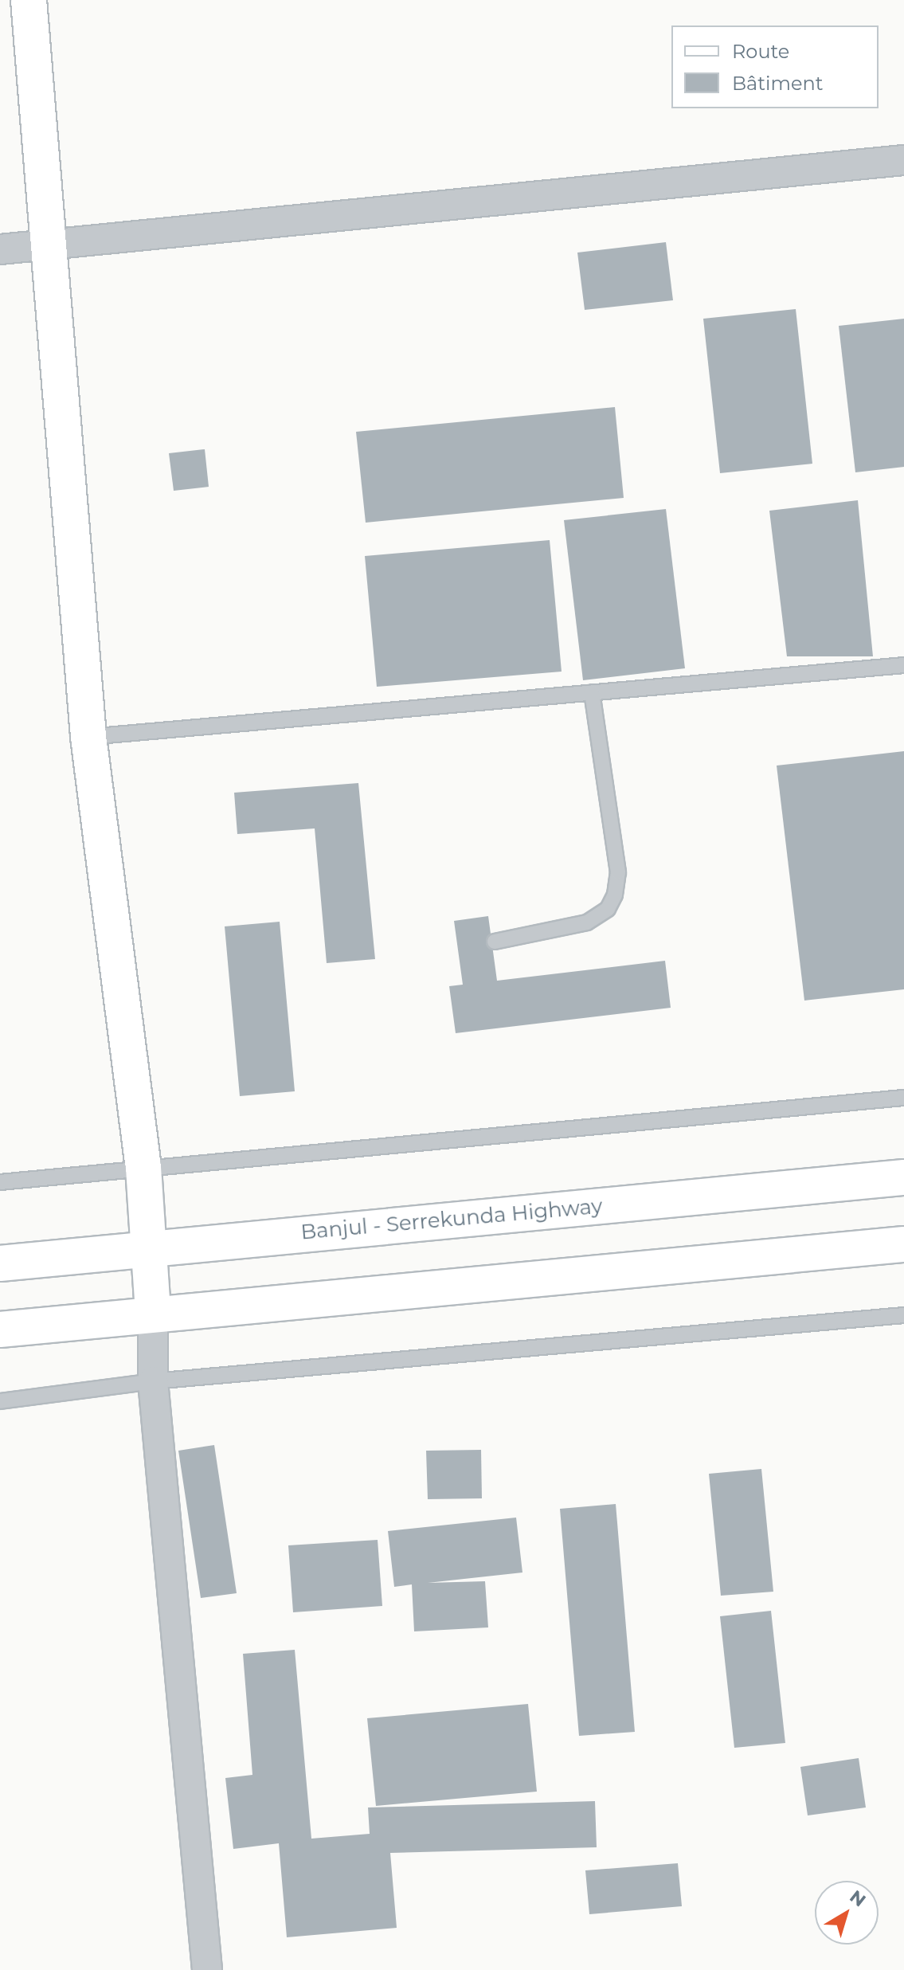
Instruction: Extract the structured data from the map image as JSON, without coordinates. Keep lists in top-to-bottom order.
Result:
{
  "streets": {
    "main road": ["Banjul - Serrekunda Highway"]
  },
  "legend": ["Route", "Bâtiment"],
  "north": "top right"
}
